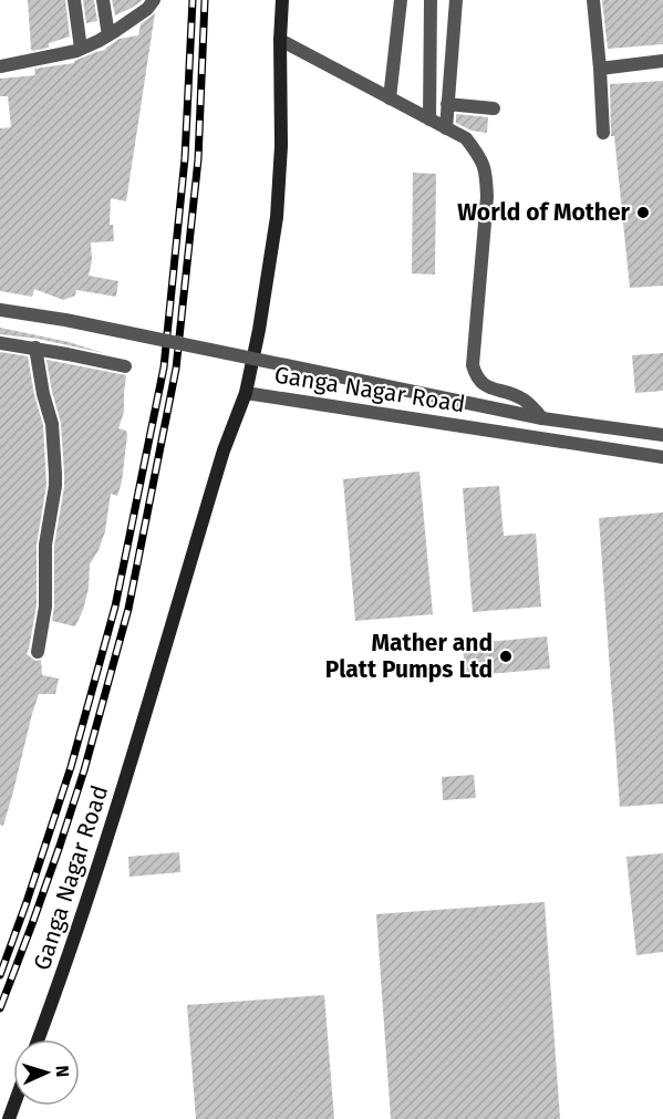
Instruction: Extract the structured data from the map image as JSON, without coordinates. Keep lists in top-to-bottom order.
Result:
{
  "streets": {
    "main road": ["Ganga Nagar Road"]
  },
  "places": ["World of Mother", "Mather and Platt Pumps Ltd"],
  "north": "right"
}
